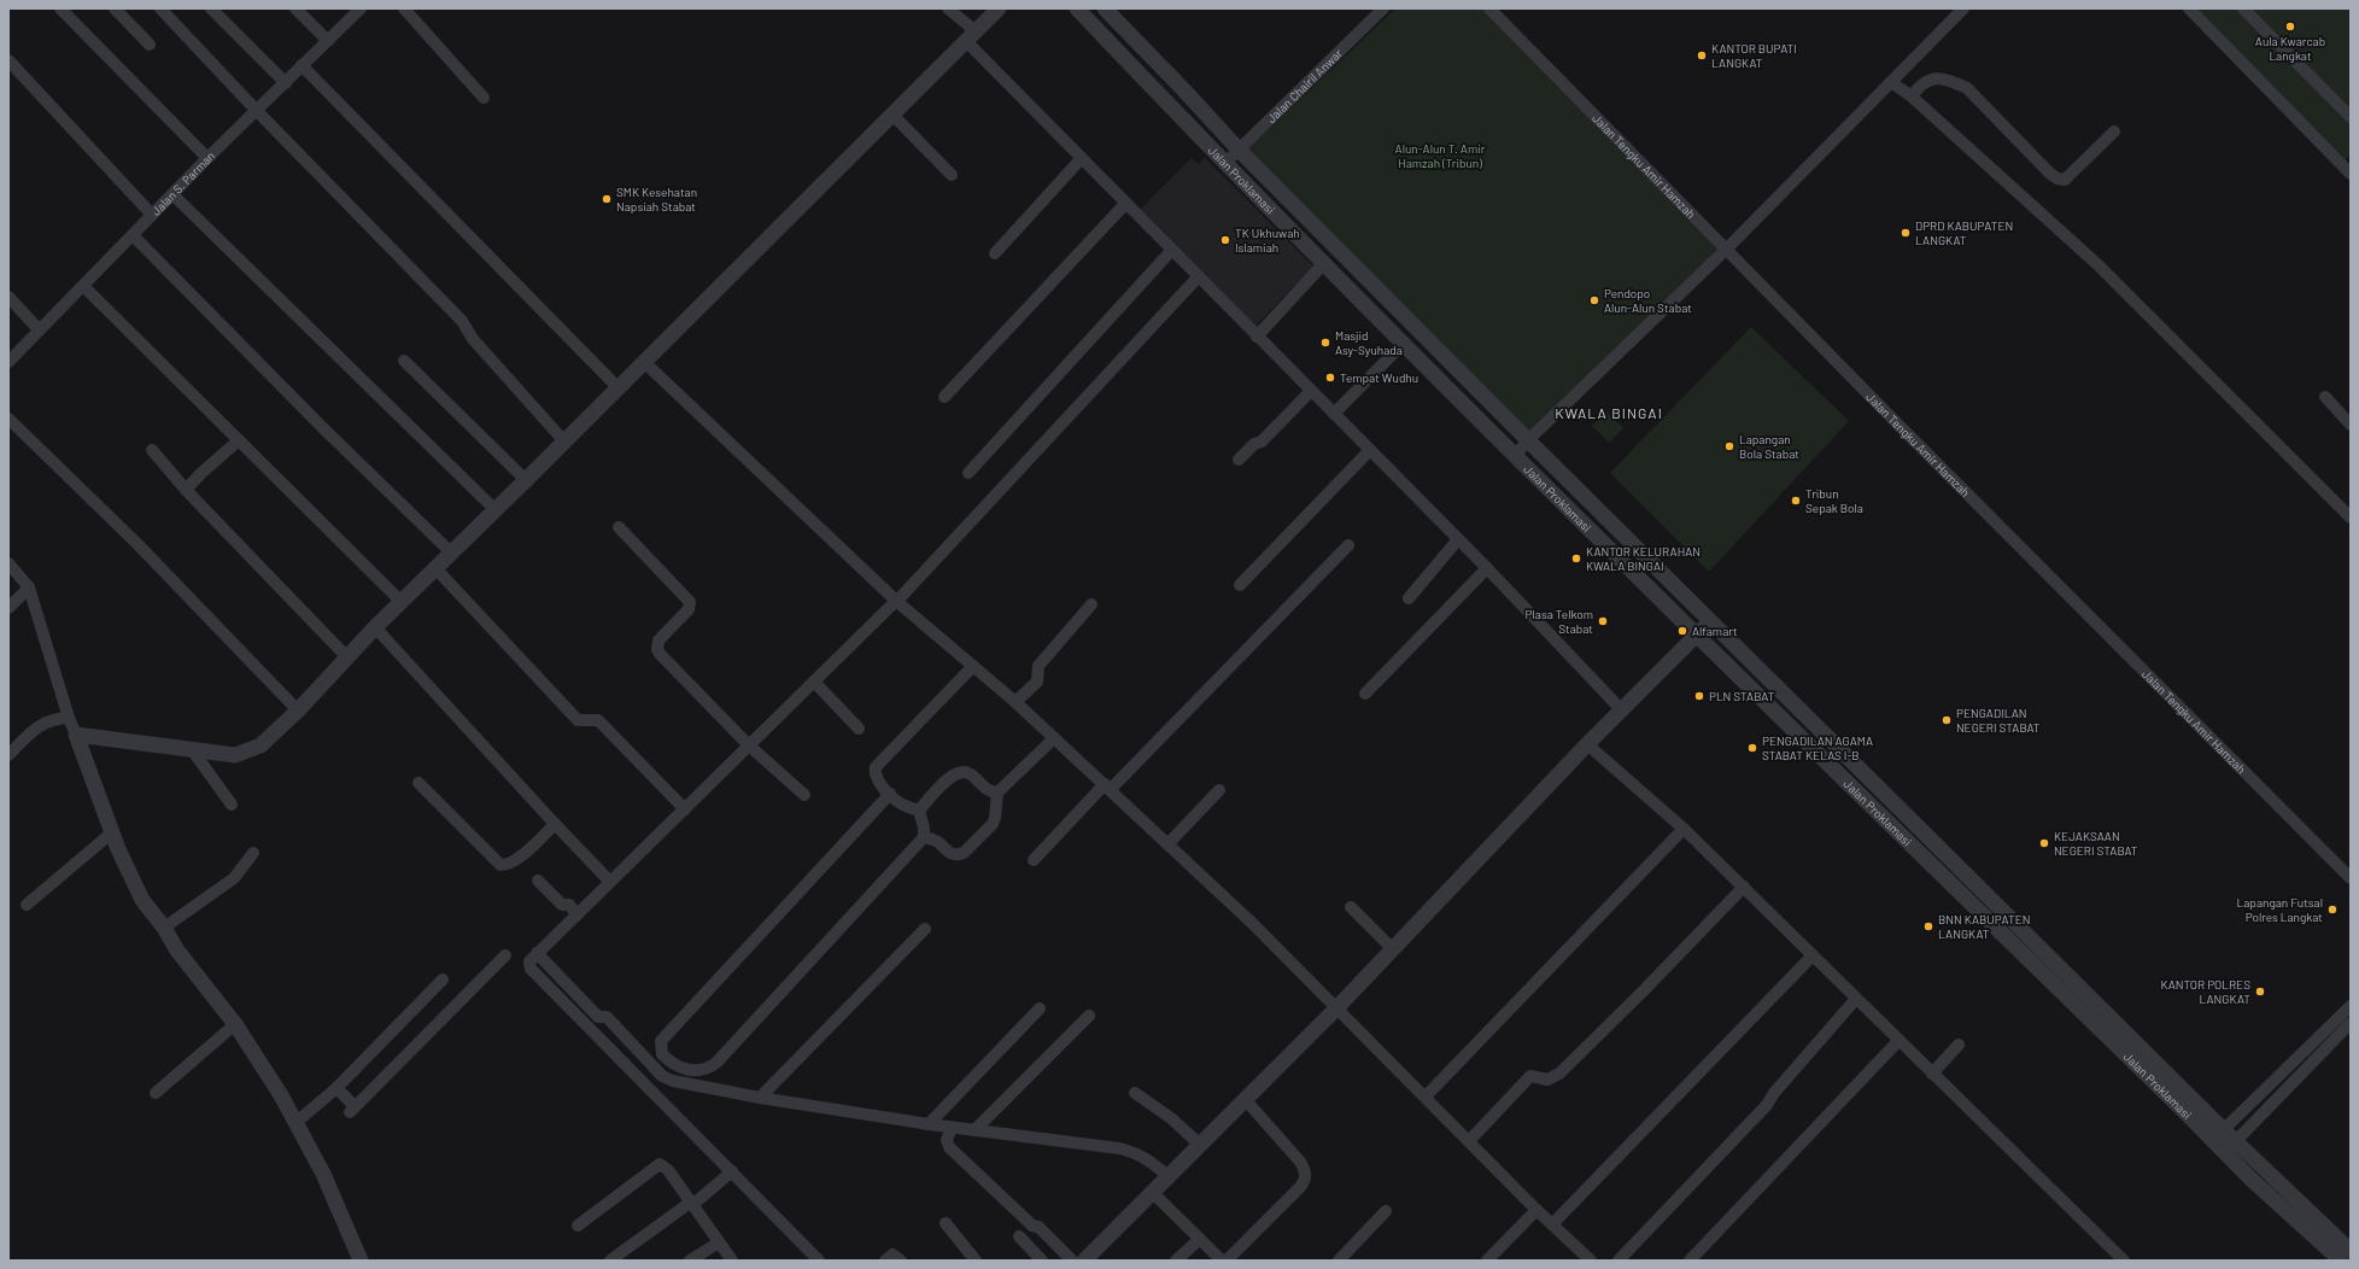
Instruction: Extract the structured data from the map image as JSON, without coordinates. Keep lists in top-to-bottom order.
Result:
{
  "streets": {
    "street": [
      "Jalan Chairil Anwar",
      "Jalan Tengku Amir Hamzah",
      "Jalan Proklamasi",
      "Jalan S. Parman"
    ]
  },
  "crossings": [
    ["Jalan Chairil Anwar", "Jalan Proklamasi"]
  ],
  "districts": ["KWALA BINGAI"],
  "parks": ["Alun-Alun T. Amir Hamzah (Tribun)"],
  "places": [
    "Aula Kwarcab Langkat",
    "KANTOR BUPATI LANGKAT",
    "SMK Kesehatan Napsiah Stabat",
    "DPRD KABUPATEN LANGKAT",
    "TK Ukhuwah Islamiah",
    "Pendopo Alun-Alun Stabat",
    "Masjid Asy-Syuhada",
    "Tempat Wudhu",
    "Lapangan Bola Stabat",
    "Tribun Sepak Bola",
    "KANTOR KELURAHAN KWALA BINGAI",
    "Plasa Telkom Stabat",
    "Alfamart",
    "PLN STABAT",
    "PENGADILAN NEGERI STABAT",
    "PENGADILAN AGAMA STABAT KELAS I-B",
    "KEJAKSAAN NEGERI STABAT",
    "Lapangan Futsal Polres Langkat",
    "BNN KABUPATEN LANGKAT",
    "KANTOR POLRES LANGKAT"
  ]
}
